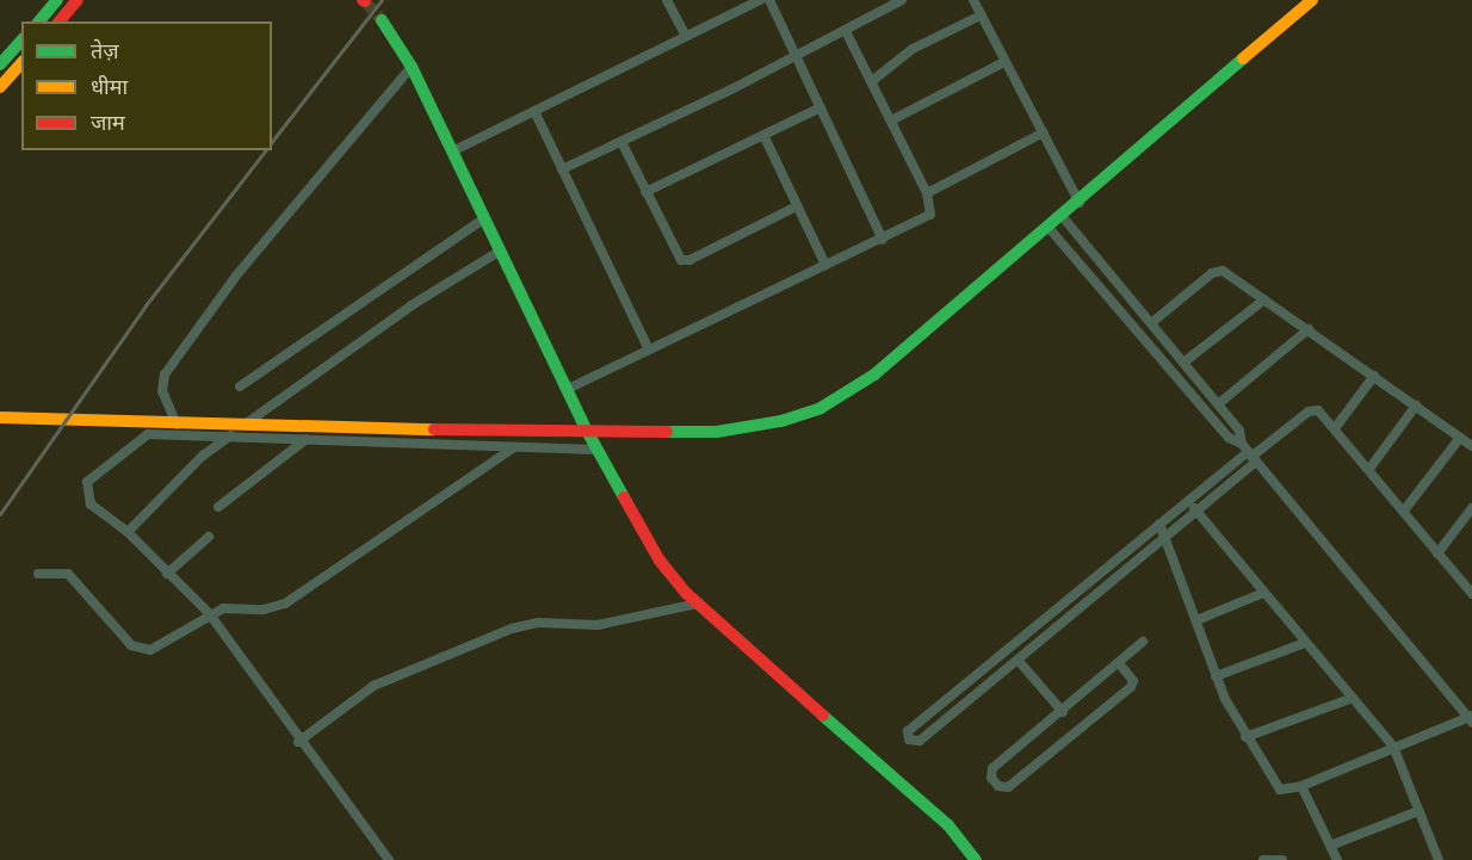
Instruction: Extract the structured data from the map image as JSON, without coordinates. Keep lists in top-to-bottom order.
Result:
{
  "legend": ["तेज़", "धीमा", "जाम"]
}
